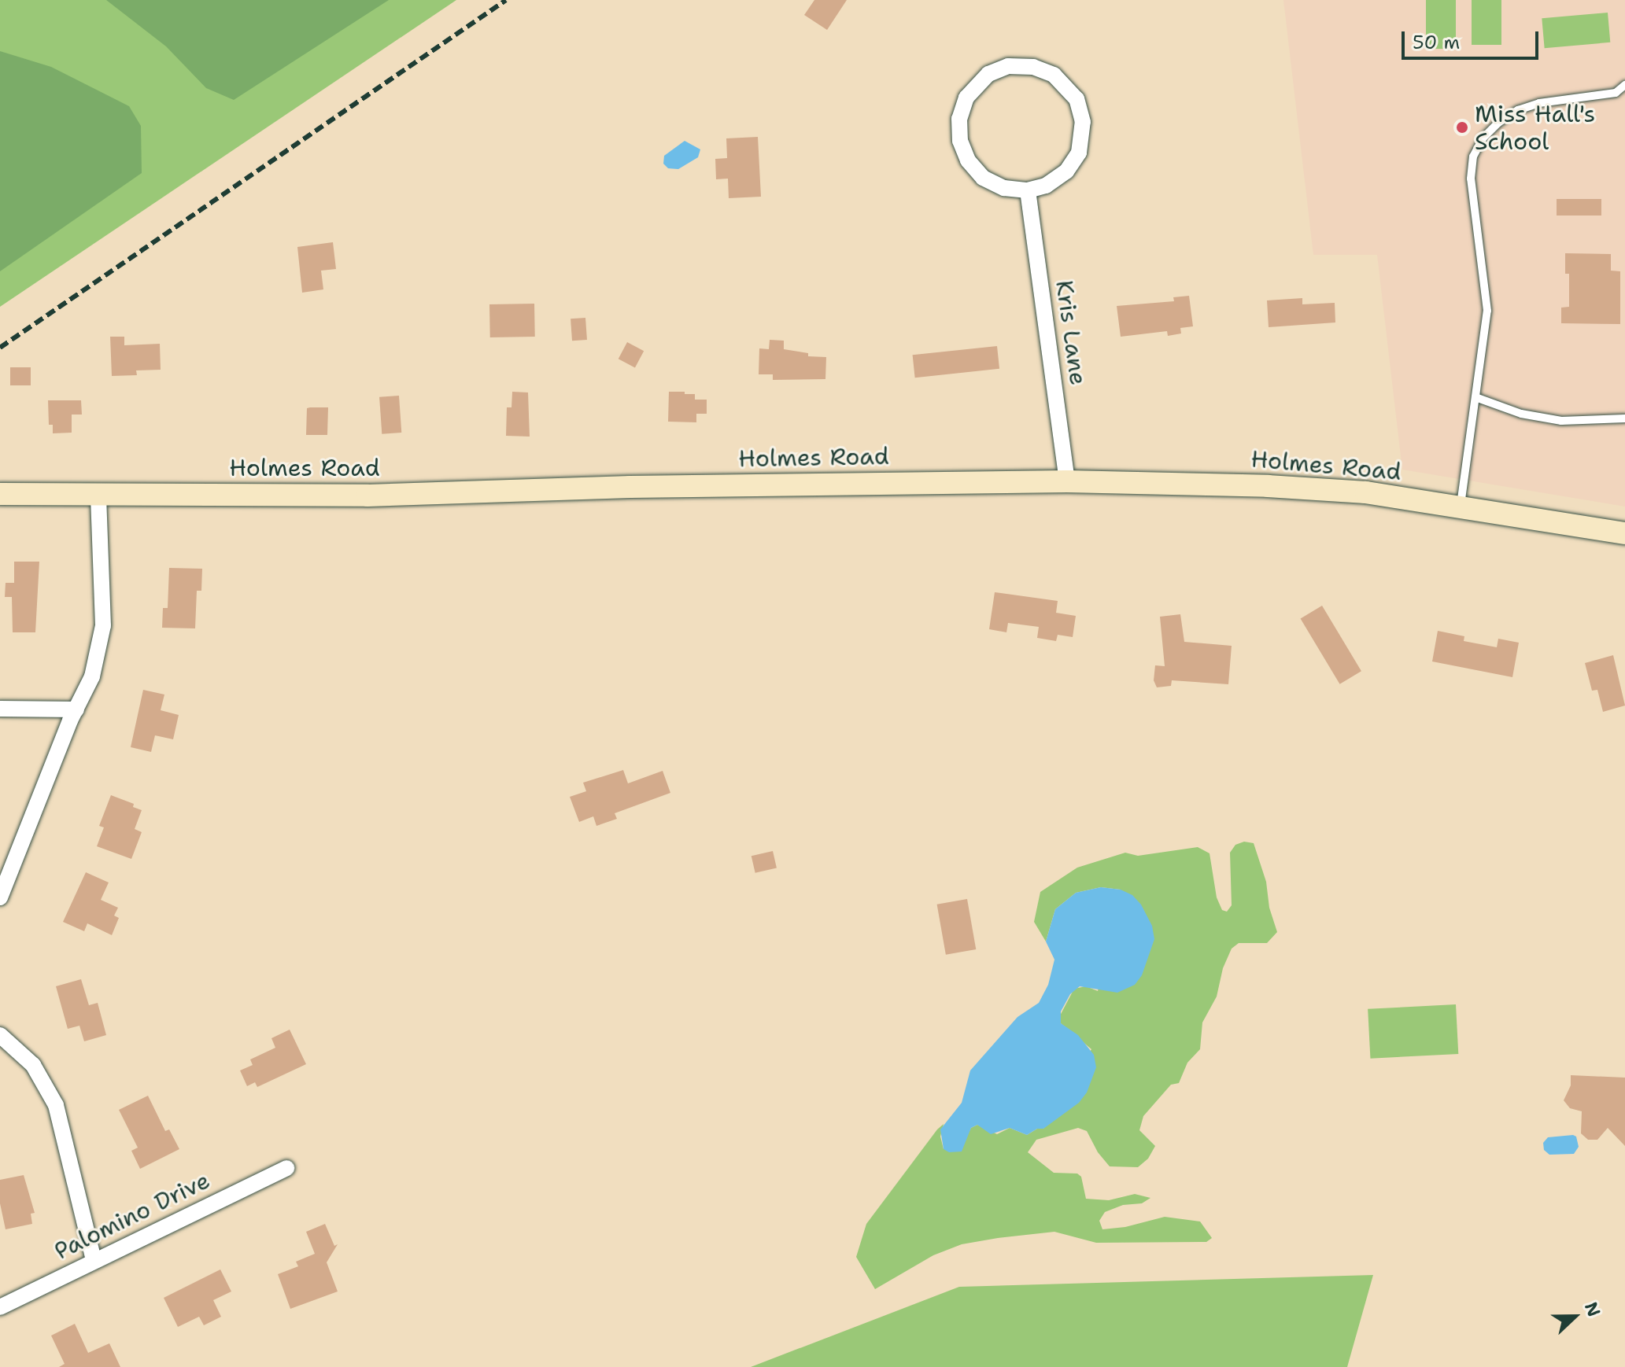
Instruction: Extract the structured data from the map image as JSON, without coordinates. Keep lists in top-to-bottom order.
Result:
{
  "streets": {
    "street": ["Kris Lane", "Holmes Road", "Palomino Drive"]
  },
  "crossings": [
    ["Kris Lane", "Holmes Road"]
  ],
  "places": ["Miss Hall's School"],
  "scale_bar": "50 m",
  "north": "right"
}
